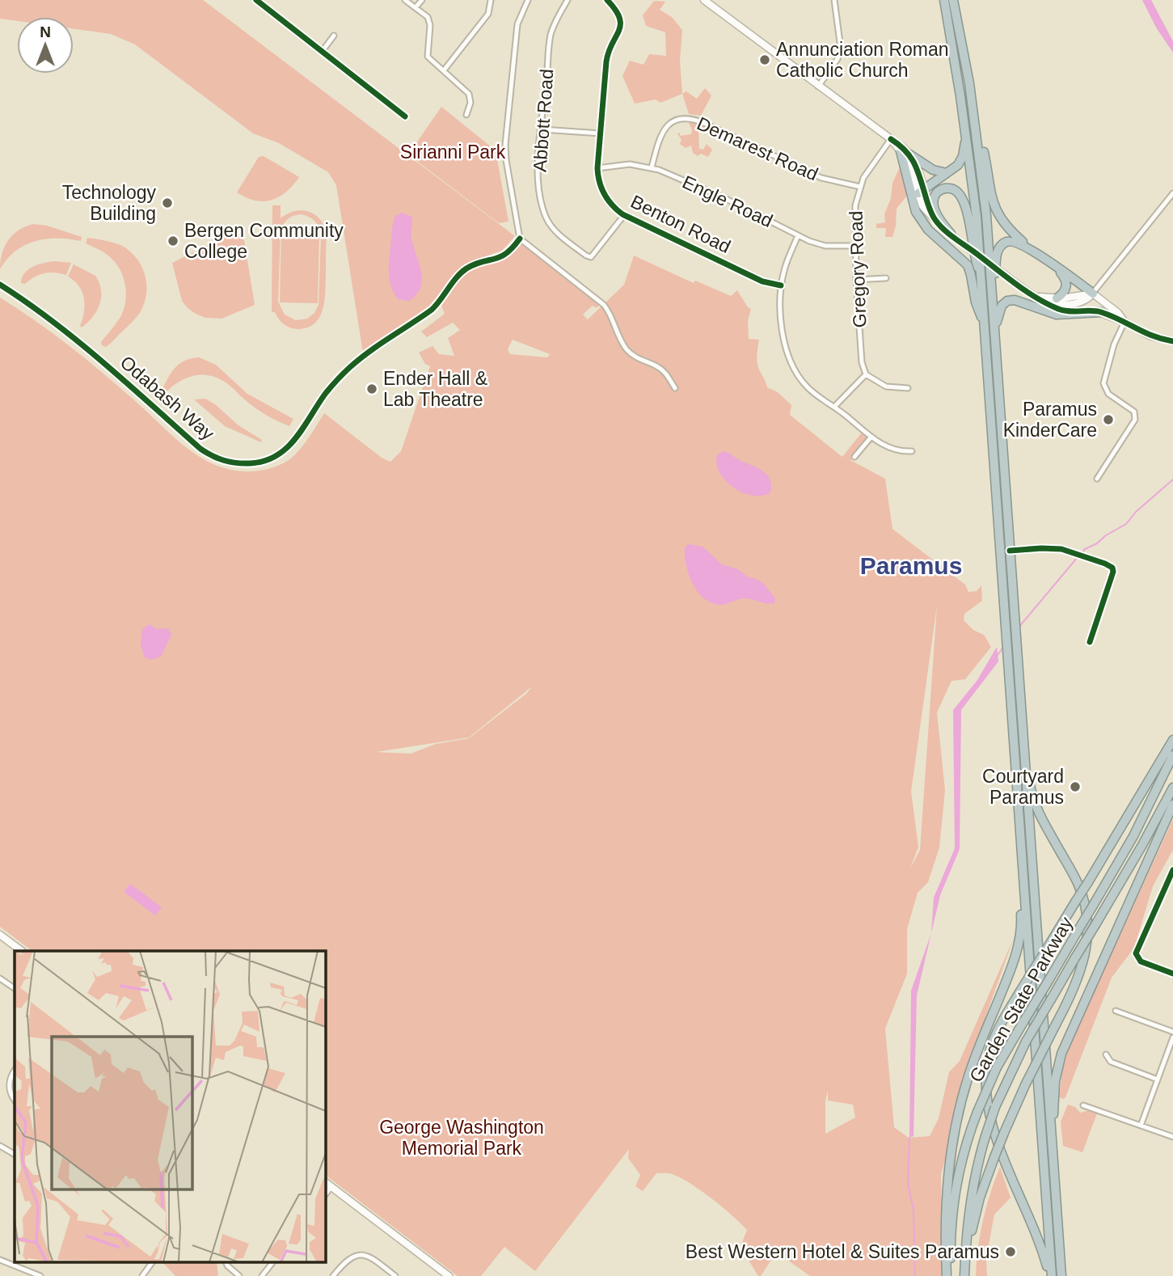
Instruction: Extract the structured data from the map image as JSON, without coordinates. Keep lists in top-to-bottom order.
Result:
{
  "streets": {
    "highway": ["Garden State Parkway"],
    "street": [
      "Abbott Road",
      "Demarest Road",
      "Engle Road",
      "Benton Road",
      "Gregory Road",
      "Odabash Way"
    ]
  },
  "crossings": [
    ["Abbott Road", "Benton Road"],
    ["Demarest Road", "Engle Road"],
    ["Demarest Road", "Gregory Road"],
    ["Engle Road", "Benton Road"],
    ["Engle Road", "Gregory Road"]
  ],
  "districts": ["Paramus"],
  "parks": ["Sirianni Park", "George Washington Memorial Park"],
  "places": [
    "Annunciation Roman Catholic Church",
    "Technology Building",
    "Bergen Community College",
    "Ender Hall & Lab Theatre",
    "Paramus KinderCare",
    "Courtyard Paramus",
    "Best Western Hotel & Suites Paramus"
  ],
  "north": "top"
}
